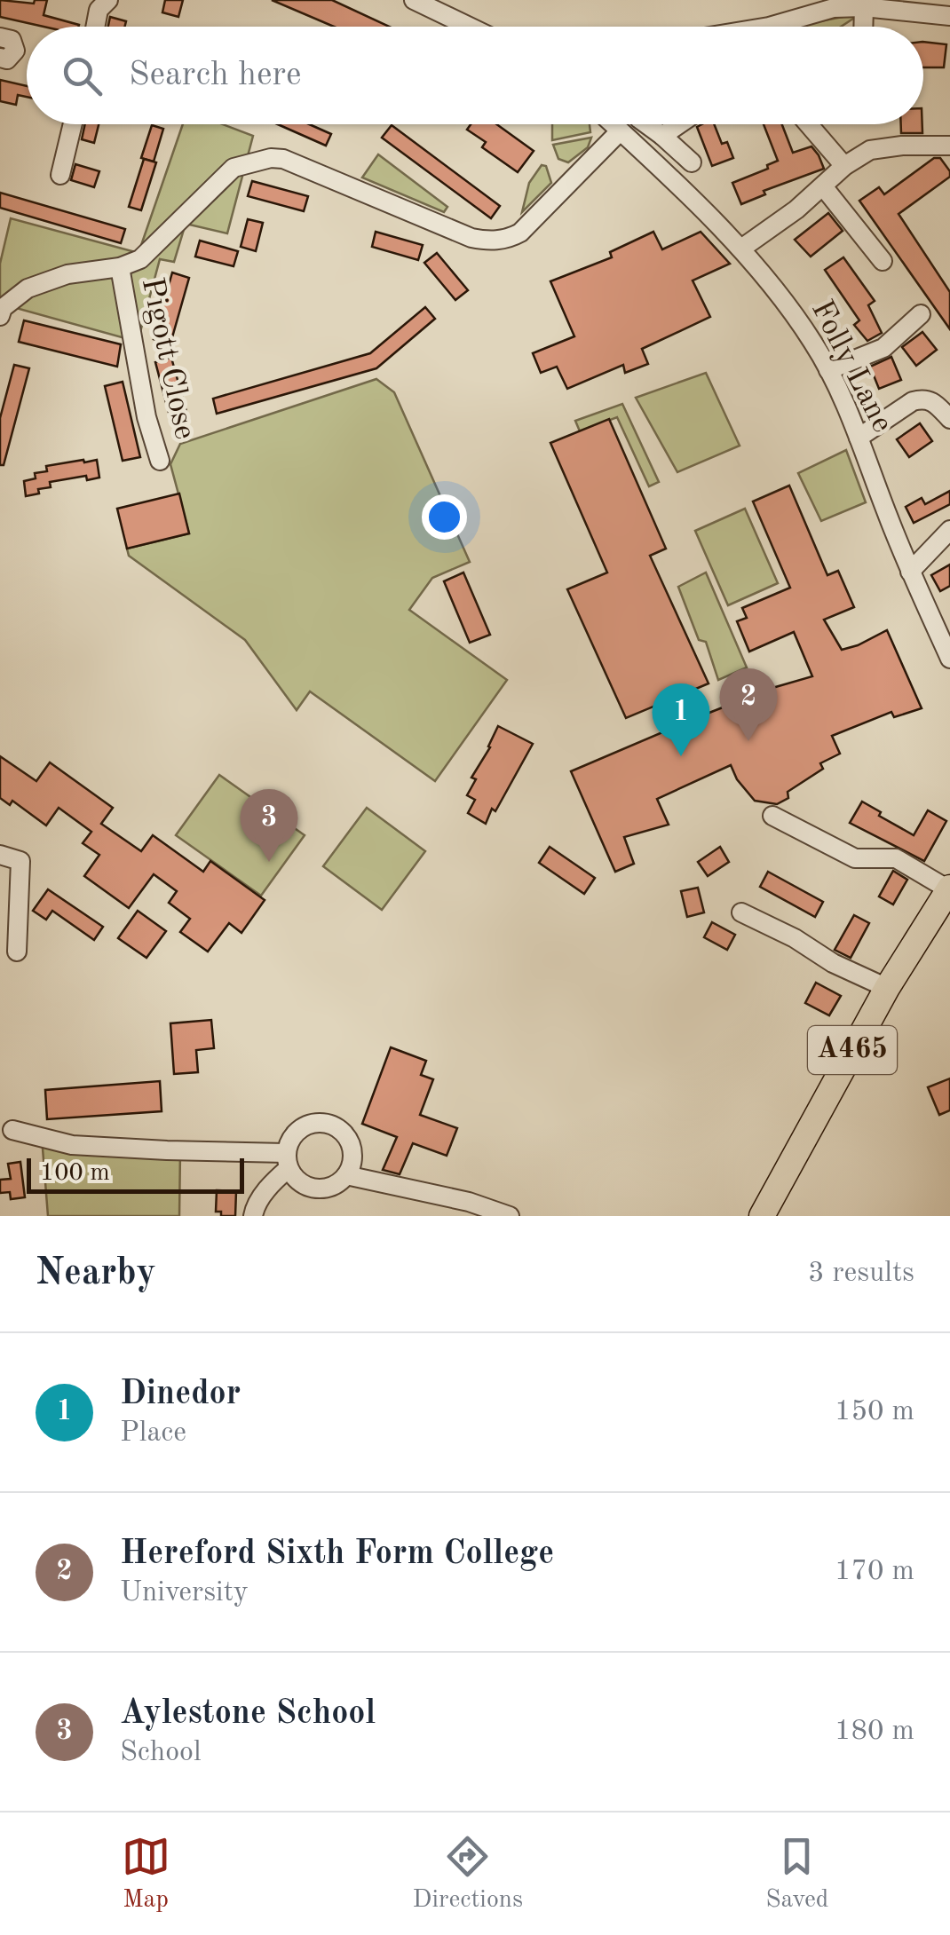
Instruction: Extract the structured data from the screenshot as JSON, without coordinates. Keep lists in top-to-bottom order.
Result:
{
  "streets": {
    "highway": ["A465"],
    "street": ["Pigott Close", "Folly Lane"]
  },
  "scale_bar": "100 m",
  "page": {
    "search": "Search here",
    "pins": ["2", "1", "3"],
    "scale": "100 m",
    "heading": ["Nearby", "3 results"],
    "list": [
      {
        "mark": "1",
        "name": "Dinedor",
        "note": "Place",
        "value": "150 m"
      },
      {
        "mark": "2",
        "name": "Hereford Sixth Form College",
        "note": "University",
        "value": "170 m"
      },
      {
        "mark": "3",
        "name": "Aylestone School",
        "note": "School",
        "value": "180 m"
      }
    ],
    "nav": ["Map", "Directions", "Saved"]
  }
}
